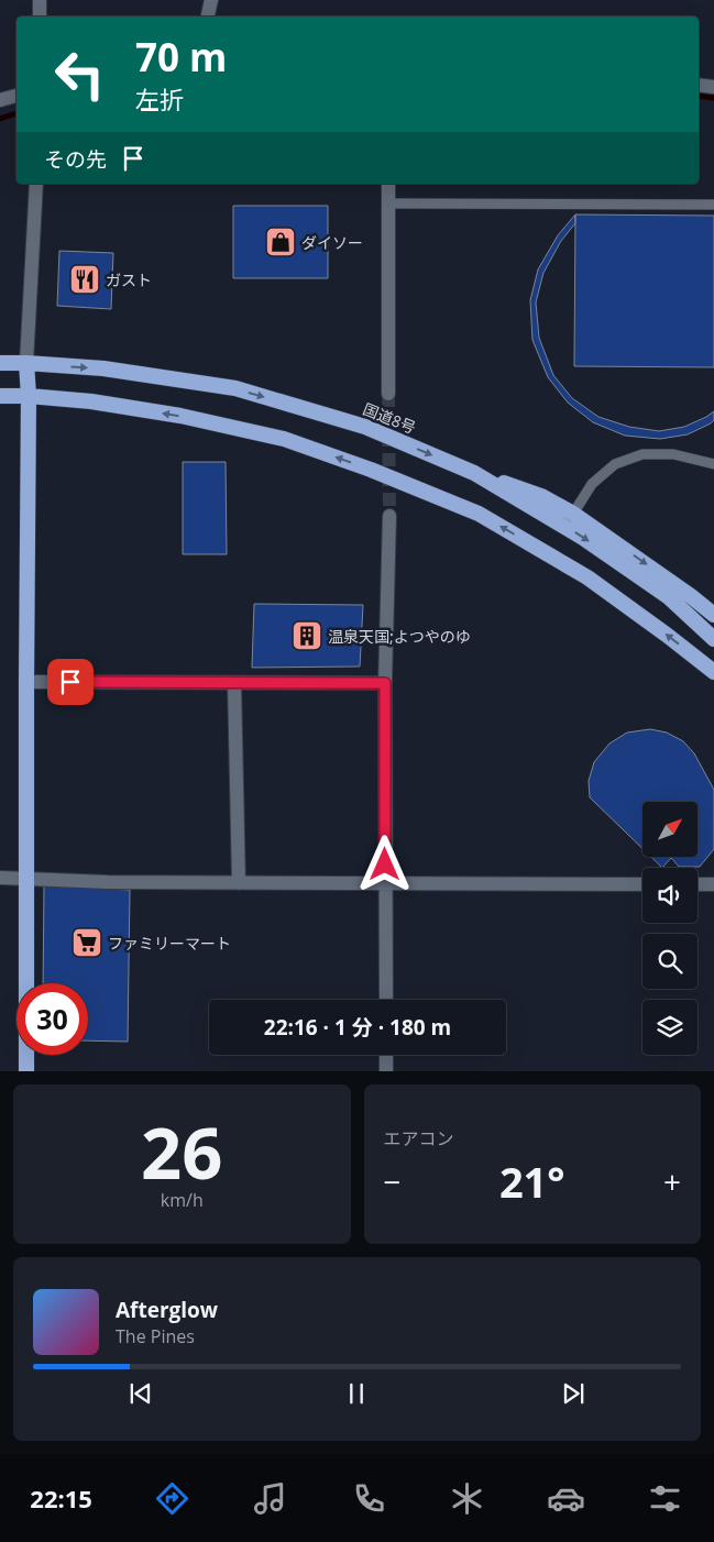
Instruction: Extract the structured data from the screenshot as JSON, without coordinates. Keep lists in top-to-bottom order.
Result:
{
  "streets": {
    "highway": ["国道8号"]
  },
  "places": {
    "shop": ["ダイソー"],
    "restaurant": ["ガスト"],
    "building": ["温泉天国;よつやのゆ"],
    "supermarket": ["ファミリーマート"]
  },
  "north": "top right",
  "page": {
    "turn": ["70 m", "左折"],
    "then": "その先",
    "limit": "30",
    "trip": "22:16 · 1 分 · 180 m",
    "tile": [
      ["26", "km/h"],
      "エアコン"
    ],
    "heat": ["−", "21°", "+"],
    "song": ["Afterglow", "The Pines"],
    "tabs": "22:15"
  }
}
